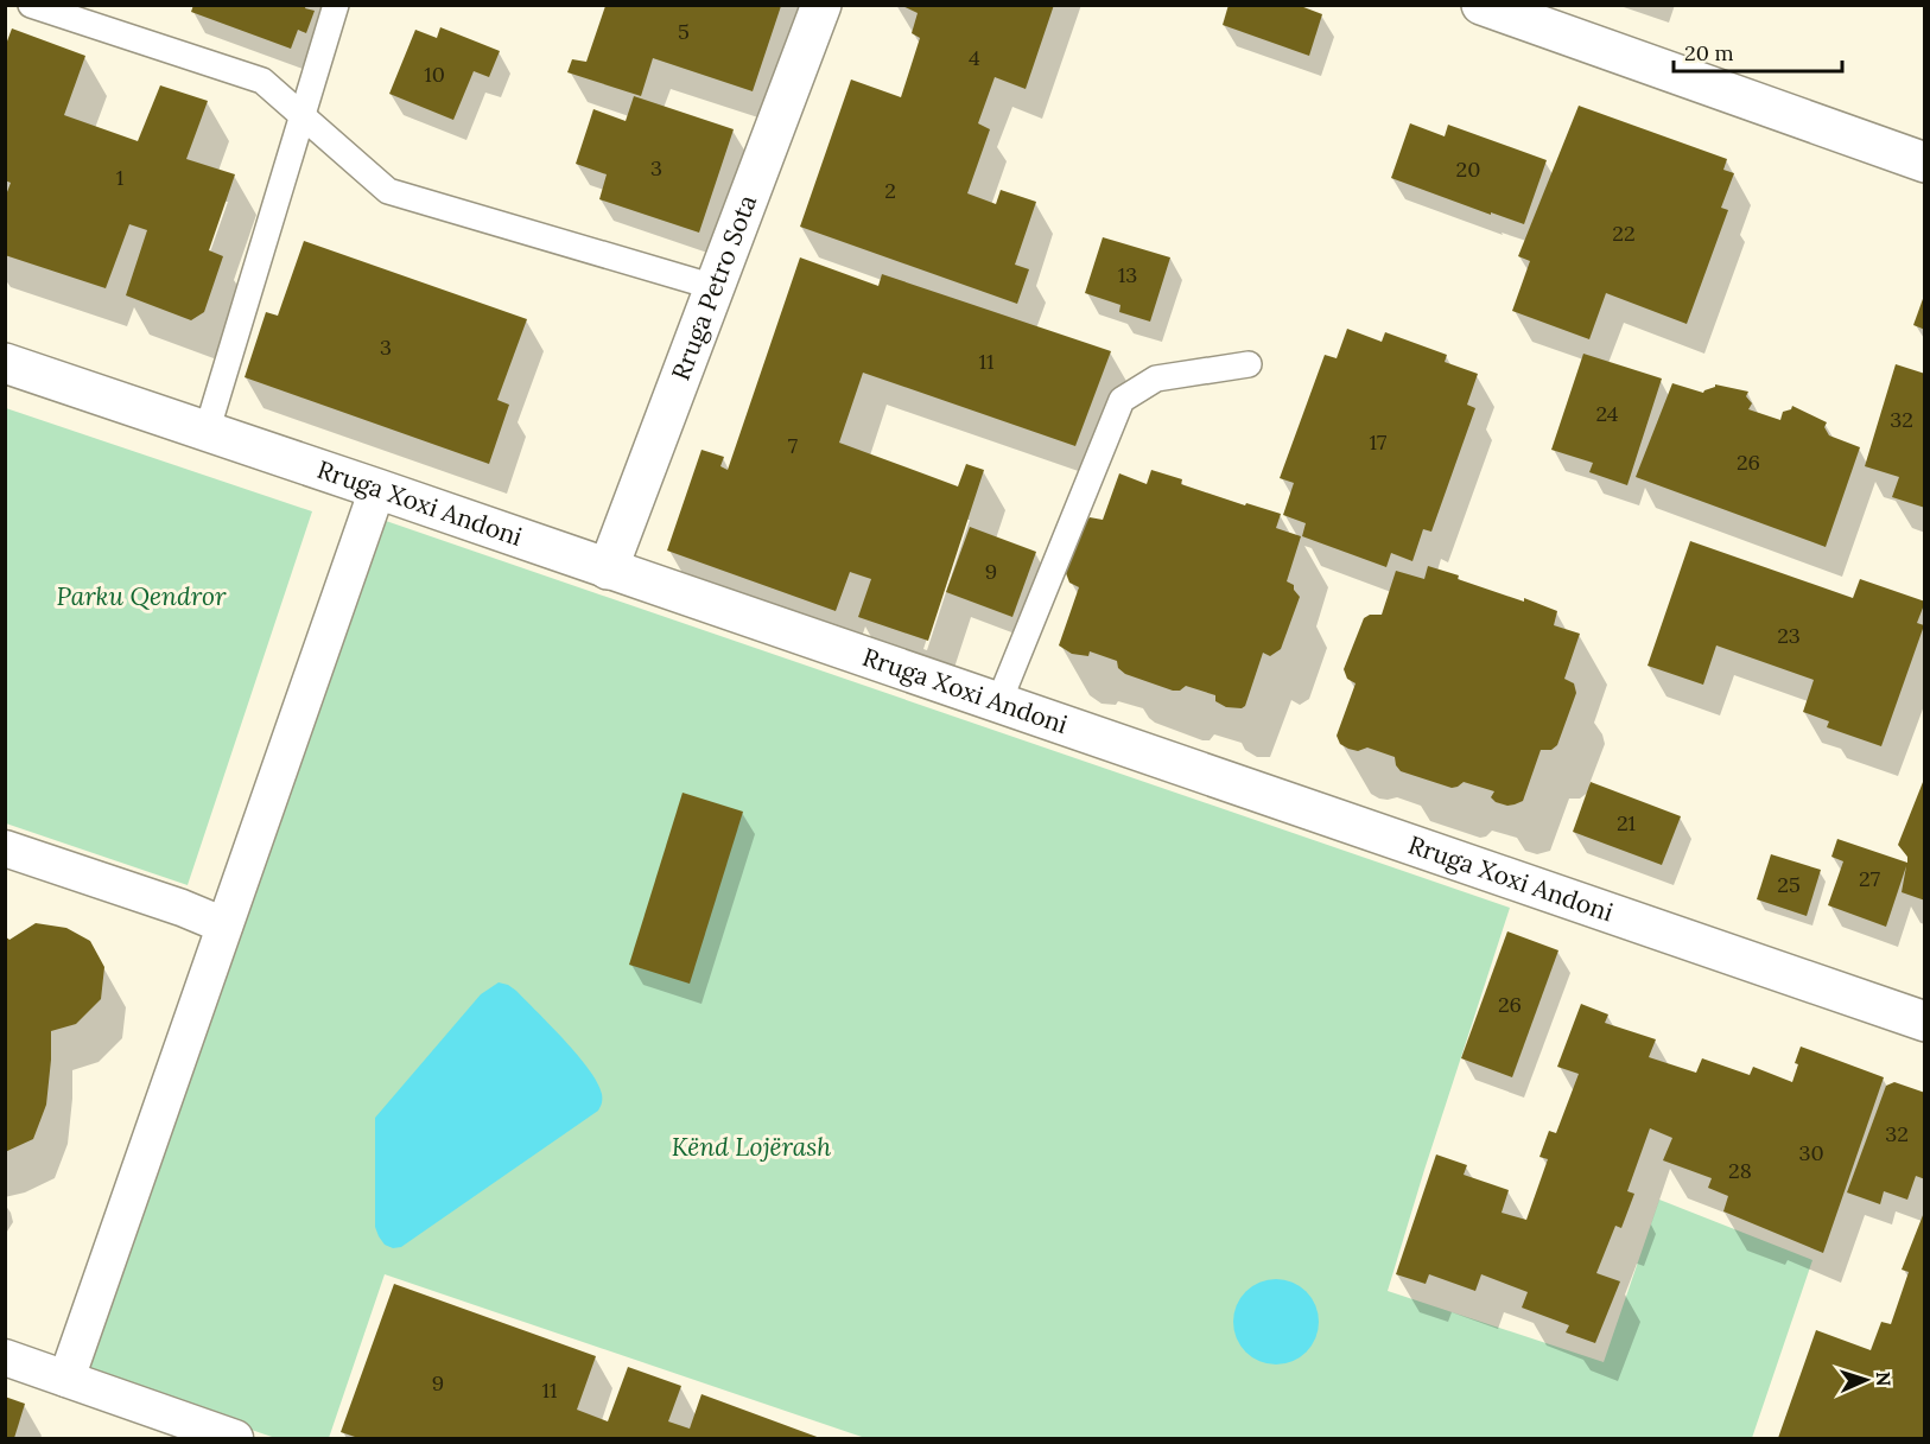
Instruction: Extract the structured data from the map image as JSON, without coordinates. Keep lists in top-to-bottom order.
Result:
{
  "streets": {
    "street": ["Rruga Petro Sota", "Rruga Xoxi Andoni"]
  },
  "crossings": [
    ["Rruga Petro Sota", "Rruga Xoxi Andoni"]
  ],
  "parks": ["Parku Qendror", "Kënd Lojërash"],
  "house_numbers": [
    "5",
    "4",
    "10",
    "3",
    "20",
    "1",
    "2",
    "22",
    "13",
    "3",
    "11",
    "24",
    "32",
    "17",
    "7",
    "26",
    "9",
    "23",
    "21",
    "27",
    "25",
    "26",
    "32",
    "30",
    "28",
    "9",
    "11"
  ],
  "scale_bar": "20 m",
  "north": "right"
}
